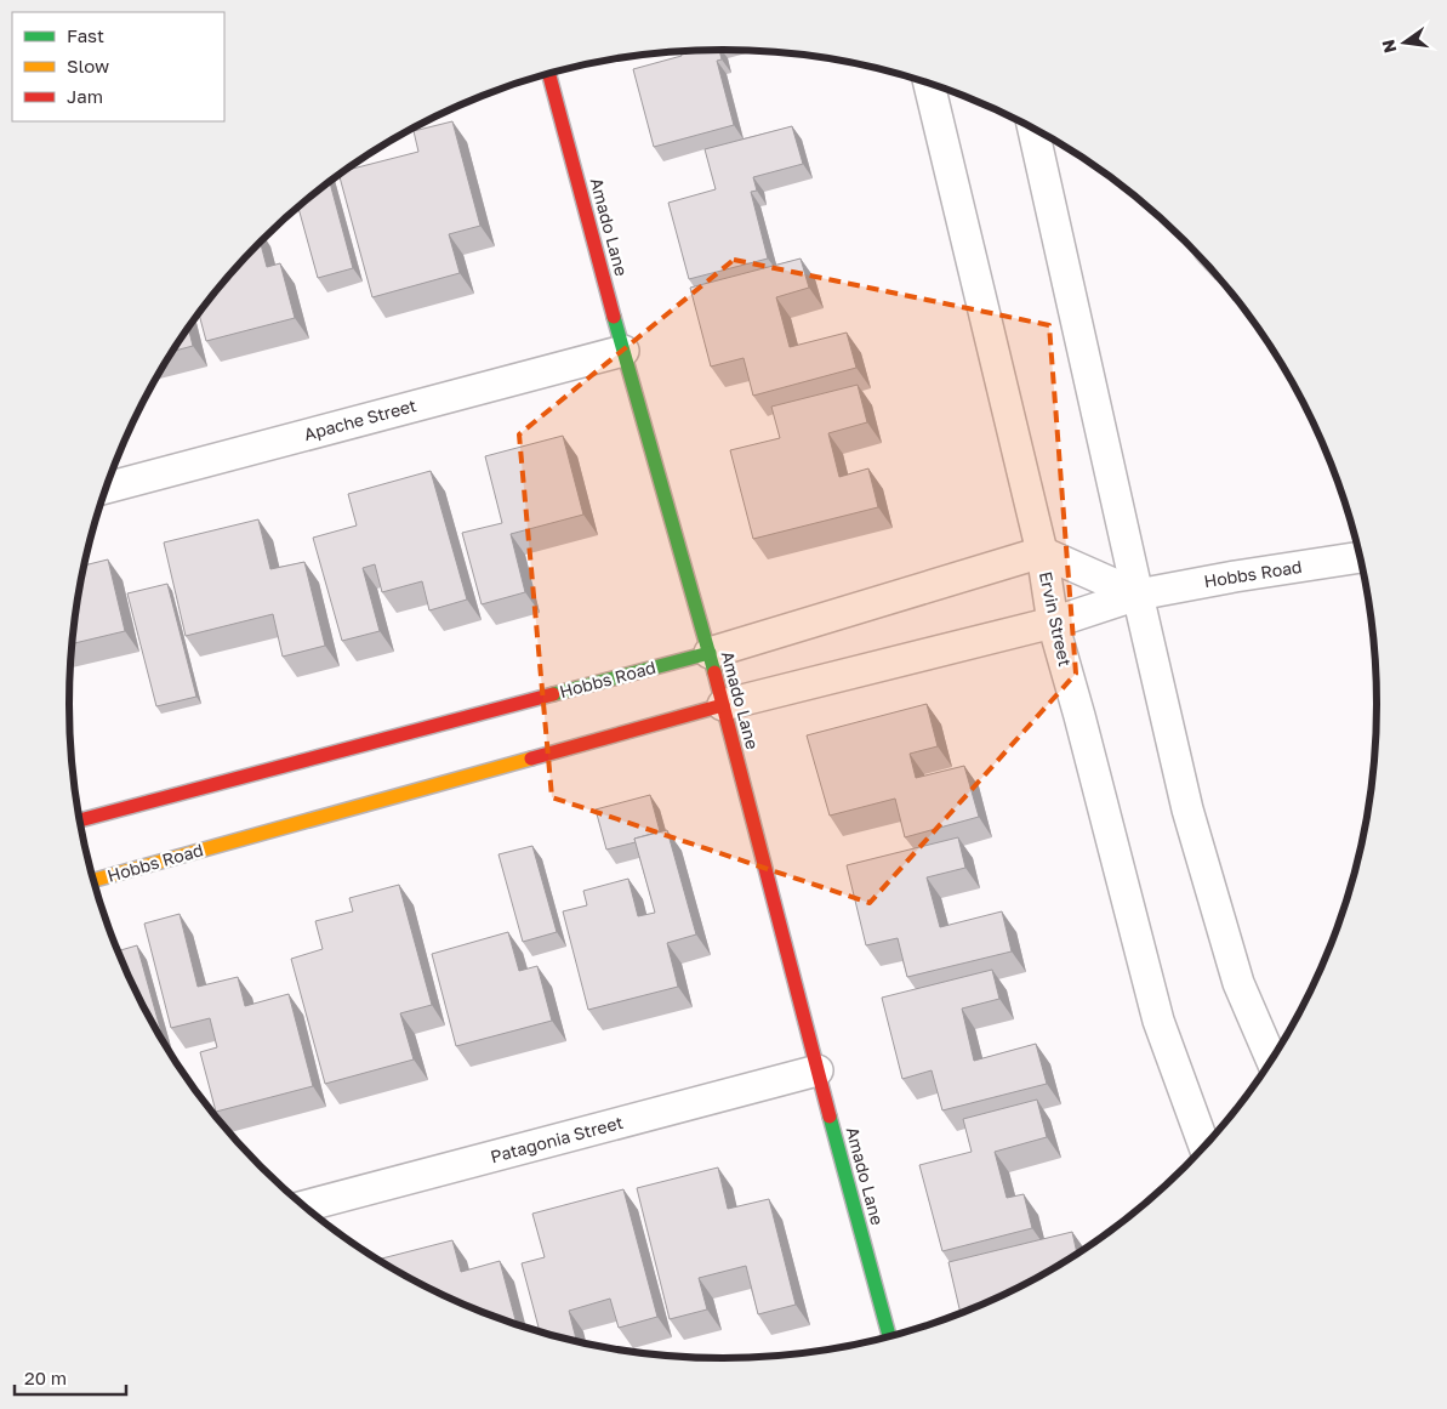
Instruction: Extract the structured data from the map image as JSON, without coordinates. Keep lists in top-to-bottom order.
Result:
{
  "streets": {
    "street": [
      "Amado Lane",
      "Apache Street",
      "Hobbs Road",
      "Ervin Street",
      "Patagonia Street"
    ]
  },
  "crossings": [
    ["Amado Lane", "Apache Street"],
    ["Amado Lane", "Hobbs Road"],
    ["Amado Lane", "Patagonia Street"],
    ["Hobbs Road", "Ervin Street"]
  ],
  "legend": ["Fast", "Slow", "Jam"],
  "scale_bar": "20 m",
  "north": "left"
}
